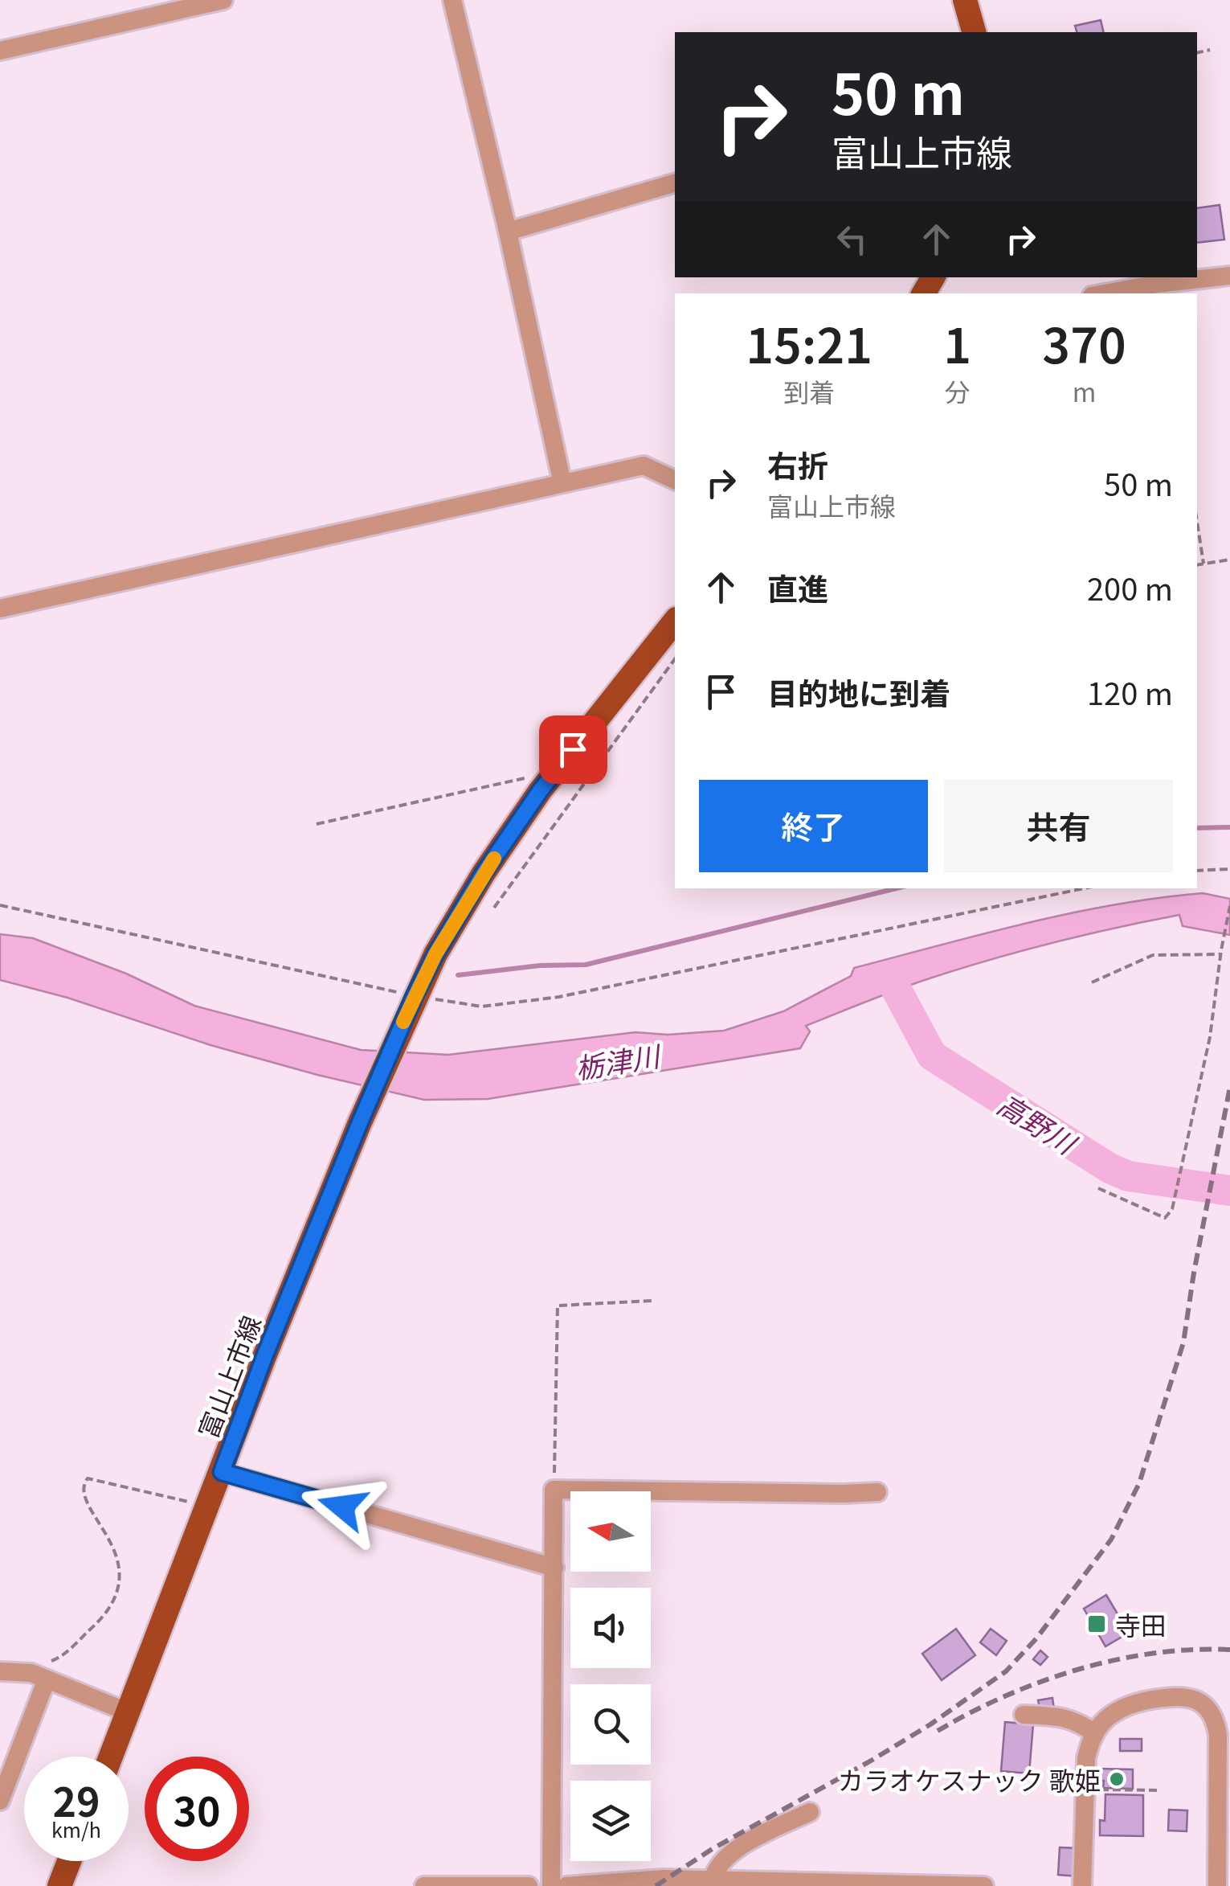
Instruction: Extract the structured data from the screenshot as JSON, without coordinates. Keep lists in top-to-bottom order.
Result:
{
  "streets": {
    "main road": ["富山上市線"]
  },
  "water": ["栃津川", "高野川"],
  "places": {
    "transit": ["寺田"],
    "other": ["カラオケスナック 歌姫"]
  },
  "north": "left",
  "page": {
    "turn": ["50 m", "富山上市線"],
    "eta": [
      "15:21",
      "到着",
      "1",
      "分",
      "370",
      "m"
    ],
    "list": [
      {
        "name": "右折",
        "note": "富山上市線",
        "value": "50 m"
      },
      {
        "name": "直進",
        "value": "200 m"
      },
      {
        "name": "目的地に到着",
        "value": "120 m"
      }
    ],
    "buttons": ["終了", "共有"],
    "speed": "29 km/h",
    "limit": "30"
  }
}
